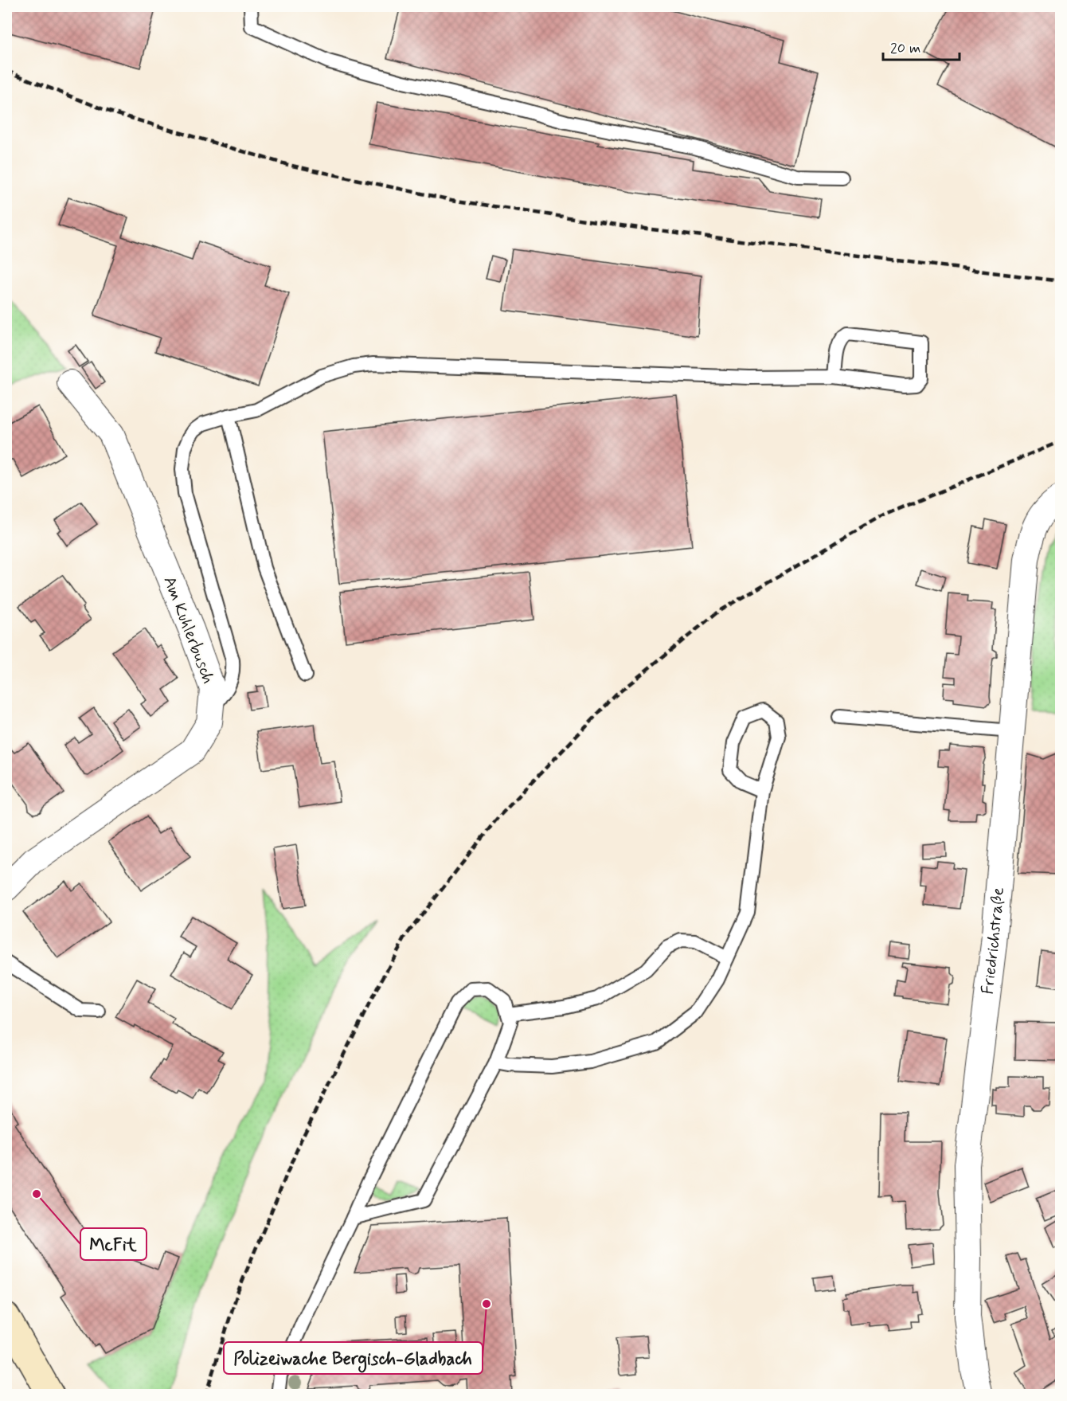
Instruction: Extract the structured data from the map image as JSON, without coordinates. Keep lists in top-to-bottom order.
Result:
{
  "streets": {
    "street": ["Am Kuhlerbusch", "Friedrichstraße"]
  },
  "places": ["McFit", "Polizeiwache Bergisch-Gladbach"],
  "scale_bar": "20 m"
}
